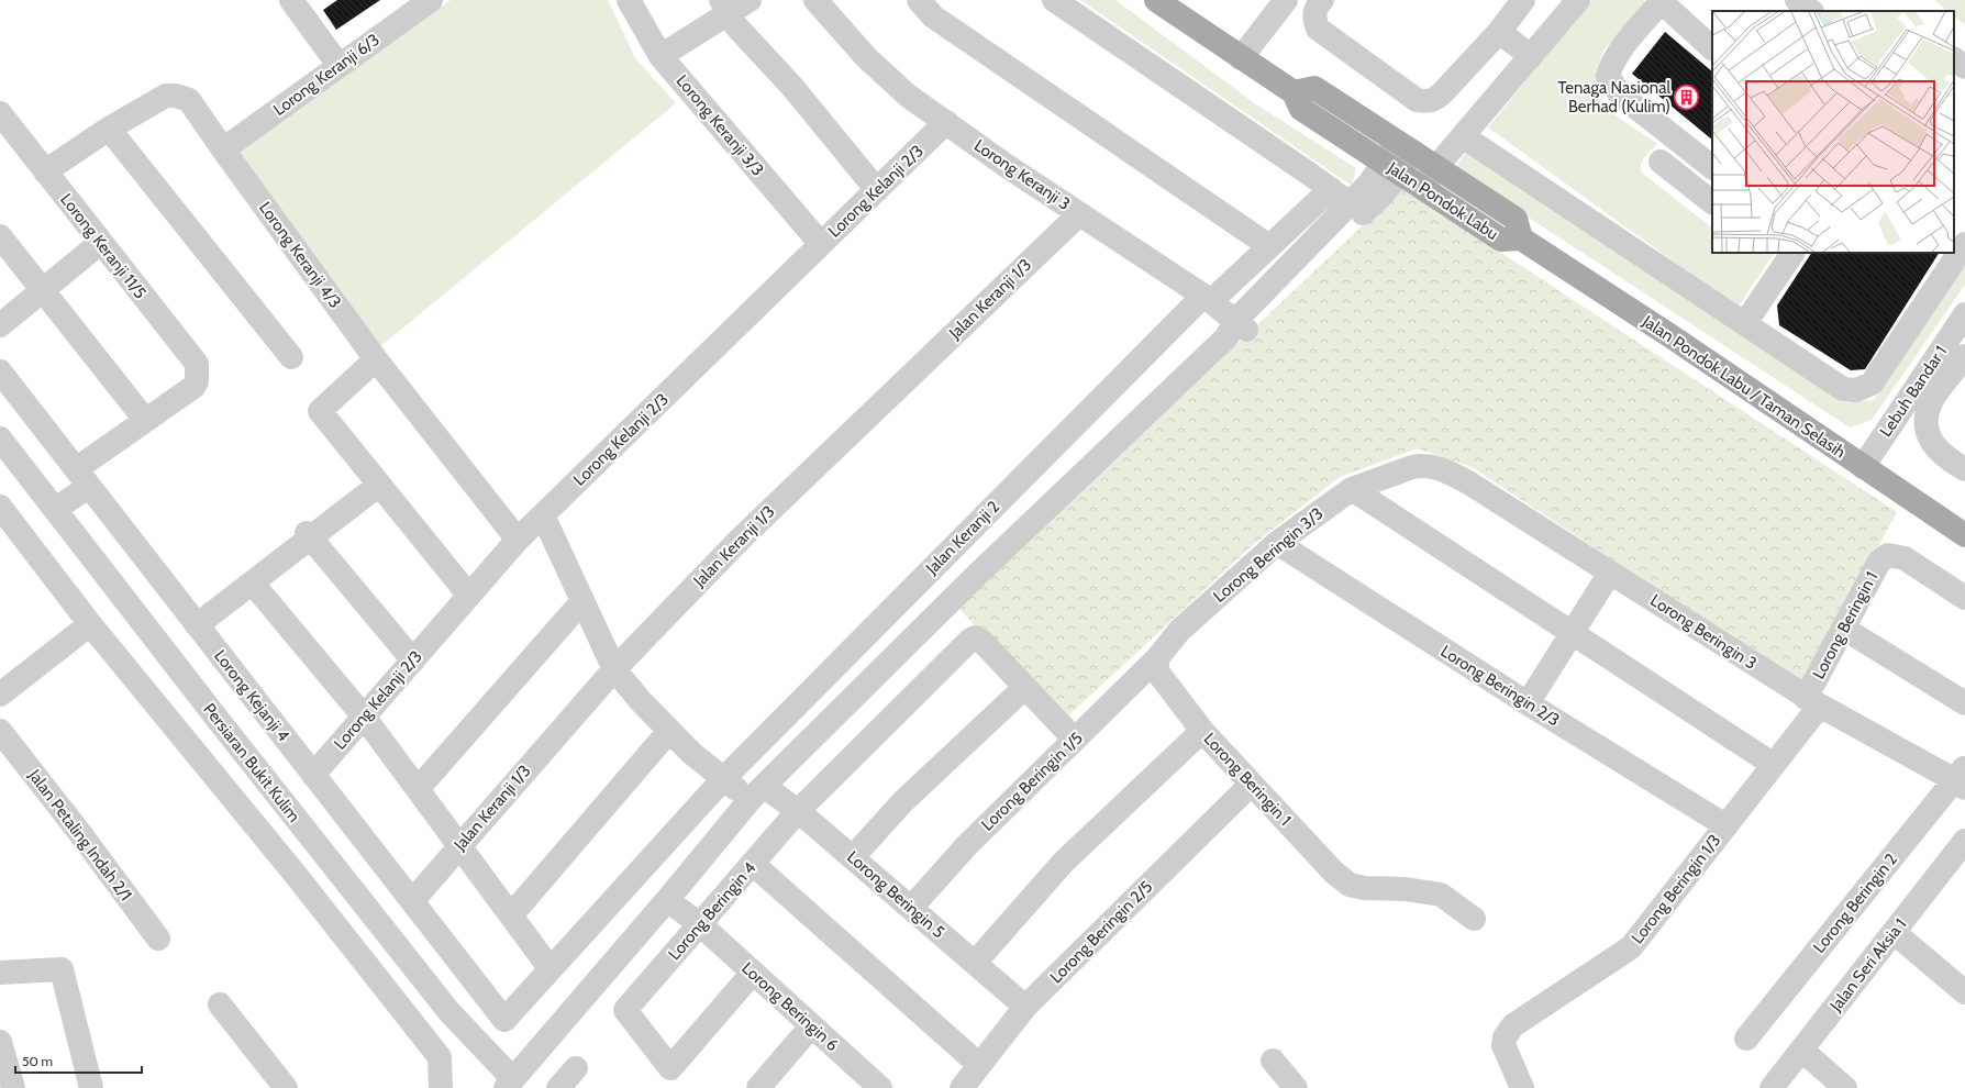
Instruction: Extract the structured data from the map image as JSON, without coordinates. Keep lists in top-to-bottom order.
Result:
{
  "streets": {
    "main road": ["Jalan Pondok Labu", "Jalan Pondok Labu / Taman Selasih"],
    "street": [
      "Lorong Keranji 6/3",
      "Lorong Keranji 3/3",
      "Lorong Keranji 3",
      "Lorong Kelanji 2/3",
      "Lorong Keranji 11/5",
      "Lorong Keranji 4/3",
      "Jalan Keranji 1/3",
      "Lebuh Bandar 1",
      "Jalan Keranji 2",
      "Lorong Beringin 3/3",
      "Lorong Beringin 1",
      "Lorong Beringin 3",
      "Lorong Beringin 2/3",
      "Lorong Kejanji 4",
      "Persiaran Bukit Kulim",
      "Lorong Beringin 1/5",
      "Jalan Petaling Indah 2/1",
      "Lorong Beringin 1/3",
      "Lorong Beringin 5",
      "Lorong Beringin 2",
      "Lorong Beringin 4",
      "Lorong Beringin 2/5",
      "Jalan Seri Aksia 1",
      "Lorong Beringin 6"
    ]
  },
  "crossings": [
    ["Lorong Keranji 6/3", "Lorong Keranji 4/3"],
    ["Lorong Keranji 3/3", "Lorong Kelanji 2/3"],
    ["Lorong Keranji 3", "Lorong Kelanji 2/3"],
    ["Lorong Keranji 3", "Jalan Keranji 1/3"],
    ["Lorong Keranji 3", "Jalan Keranji 2"],
    ["Lorong Kelanji 2/3", "Lorong Keranji 4/3"],
    ["Lorong Kelanji 2/3", "Lorong Kejanji 4"],
    ["Lorong Kelanji 2/3", "Lorong Beringin 5"],
    ["Jalan Pondok Labu", "Jalan Pondok Labu / Taman Selasih"],
    ["Lorong Keranji 11/5", "Lorong Keranji 4/3"],
    ["Jalan Keranji 1/3", "Lorong Kejanji 4"],
    ["Jalan Keranji 1/3", "Lorong Beringin 5"],
    ["Jalan Pondok Labu / Taman Selasih", "Lebuh Bandar 1"],
    ["Jalan Keranji 2", "Lorong Kejanji 4"],
    ["Jalan Keranji 2", "Lorong Beringin 5"],
    ["Lorong Beringin 3/3", "Lorong Beringin 1"],
    ["Lorong Beringin 3/3", "Lorong Beringin 3"],
    ["Lorong Beringin 3/3", "Lorong Beringin 2/3"],
    ["Lorong Beringin 3/3", "Lorong Beringin 1/5"],
    ["Lorong Beringin 1", "Lorong Beringin 3"],
    ["Lorong Beringin 1", "Lorong Beringin 1/5"],
    ["Lorong Beringin 1", "Lorong Beringin 1/3"],
    ["Lorong Beringin 1", "Lorong Beringin 2/5"],
    ["Lorong Beringin 3", "Lorong Beringin 1/3"],
    ["Lorong Beringin 3", "Lorong Beringin 2"],
    ["Lorong Beringin 2/3", "Lorong Beringin 1/3"],
    ["Lorong Beringin 1/5", "Lorong Beringin 5"],
    ["Lorong Beringin 5", "Lorong Beringin 4"],
    ["Lorong Beringin 5", "Lorong Beringin 2/5"],
    ["Lorong Beringin 4", "Lorong Beringin 6"]
  ],
  "places": {
    "building": ["Tenaga Nasional Berhad (Kulim)"]
  },
  "scale_bar": "50 m"
}
